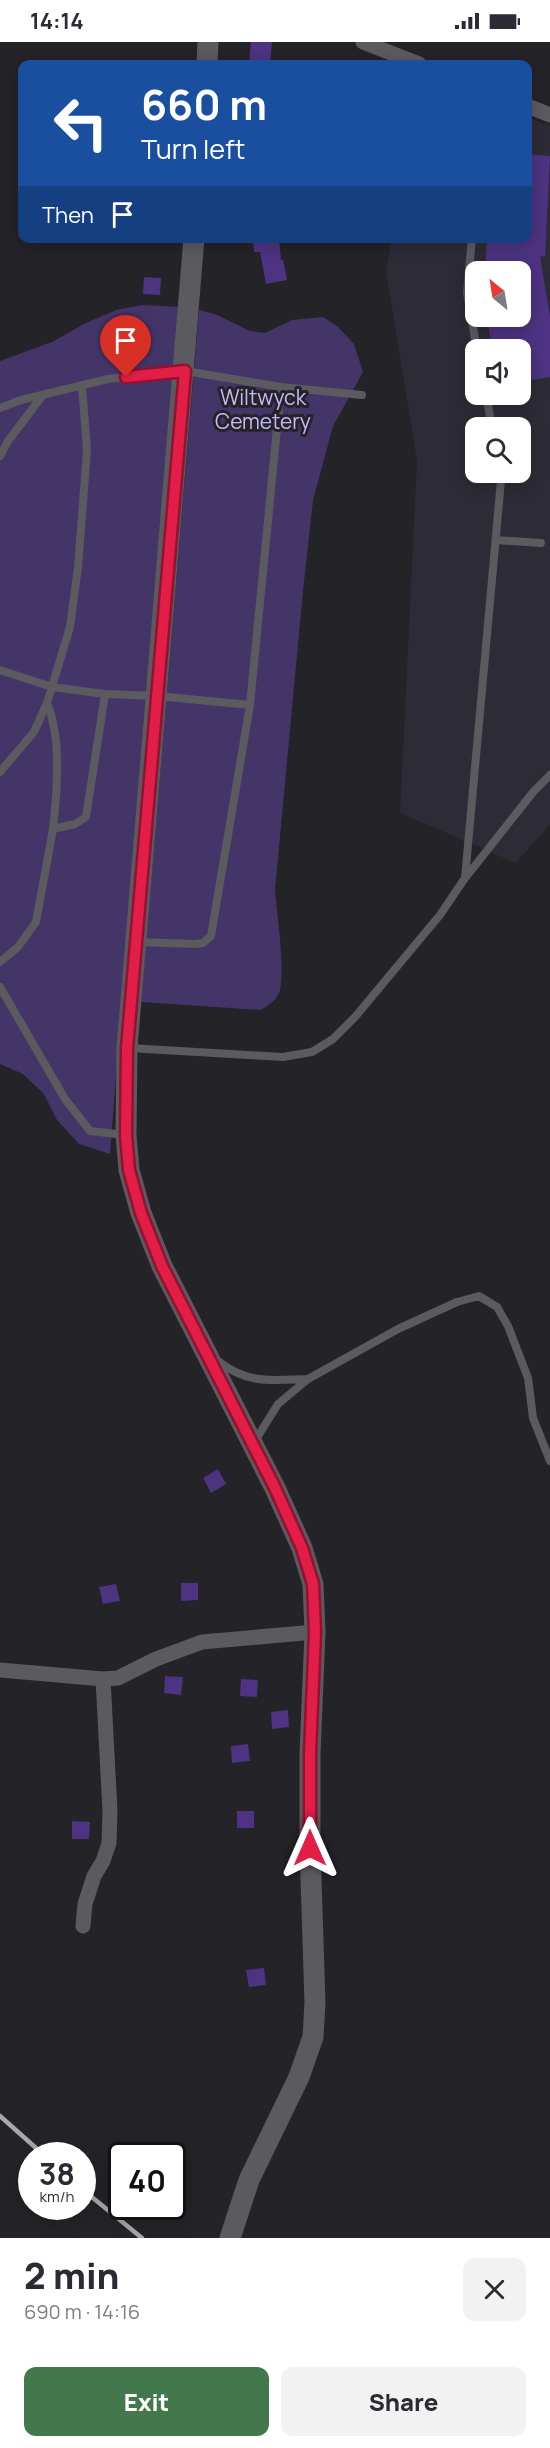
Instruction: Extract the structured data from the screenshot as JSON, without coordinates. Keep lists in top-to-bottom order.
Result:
{
  "parks": ["Wiltwyck Cemetery"],
  "north": "top left",
  "page": {
    "status": "14:14",
    "turn": ["660 m", "Turn left"],
    "then": "Then",
    "speed": "38 km/h",
    "limit": "40",
    "heading": ["2 min", "690 m · 14:16"],
    "buttons": ["Exit", "Share"]
  }
}
